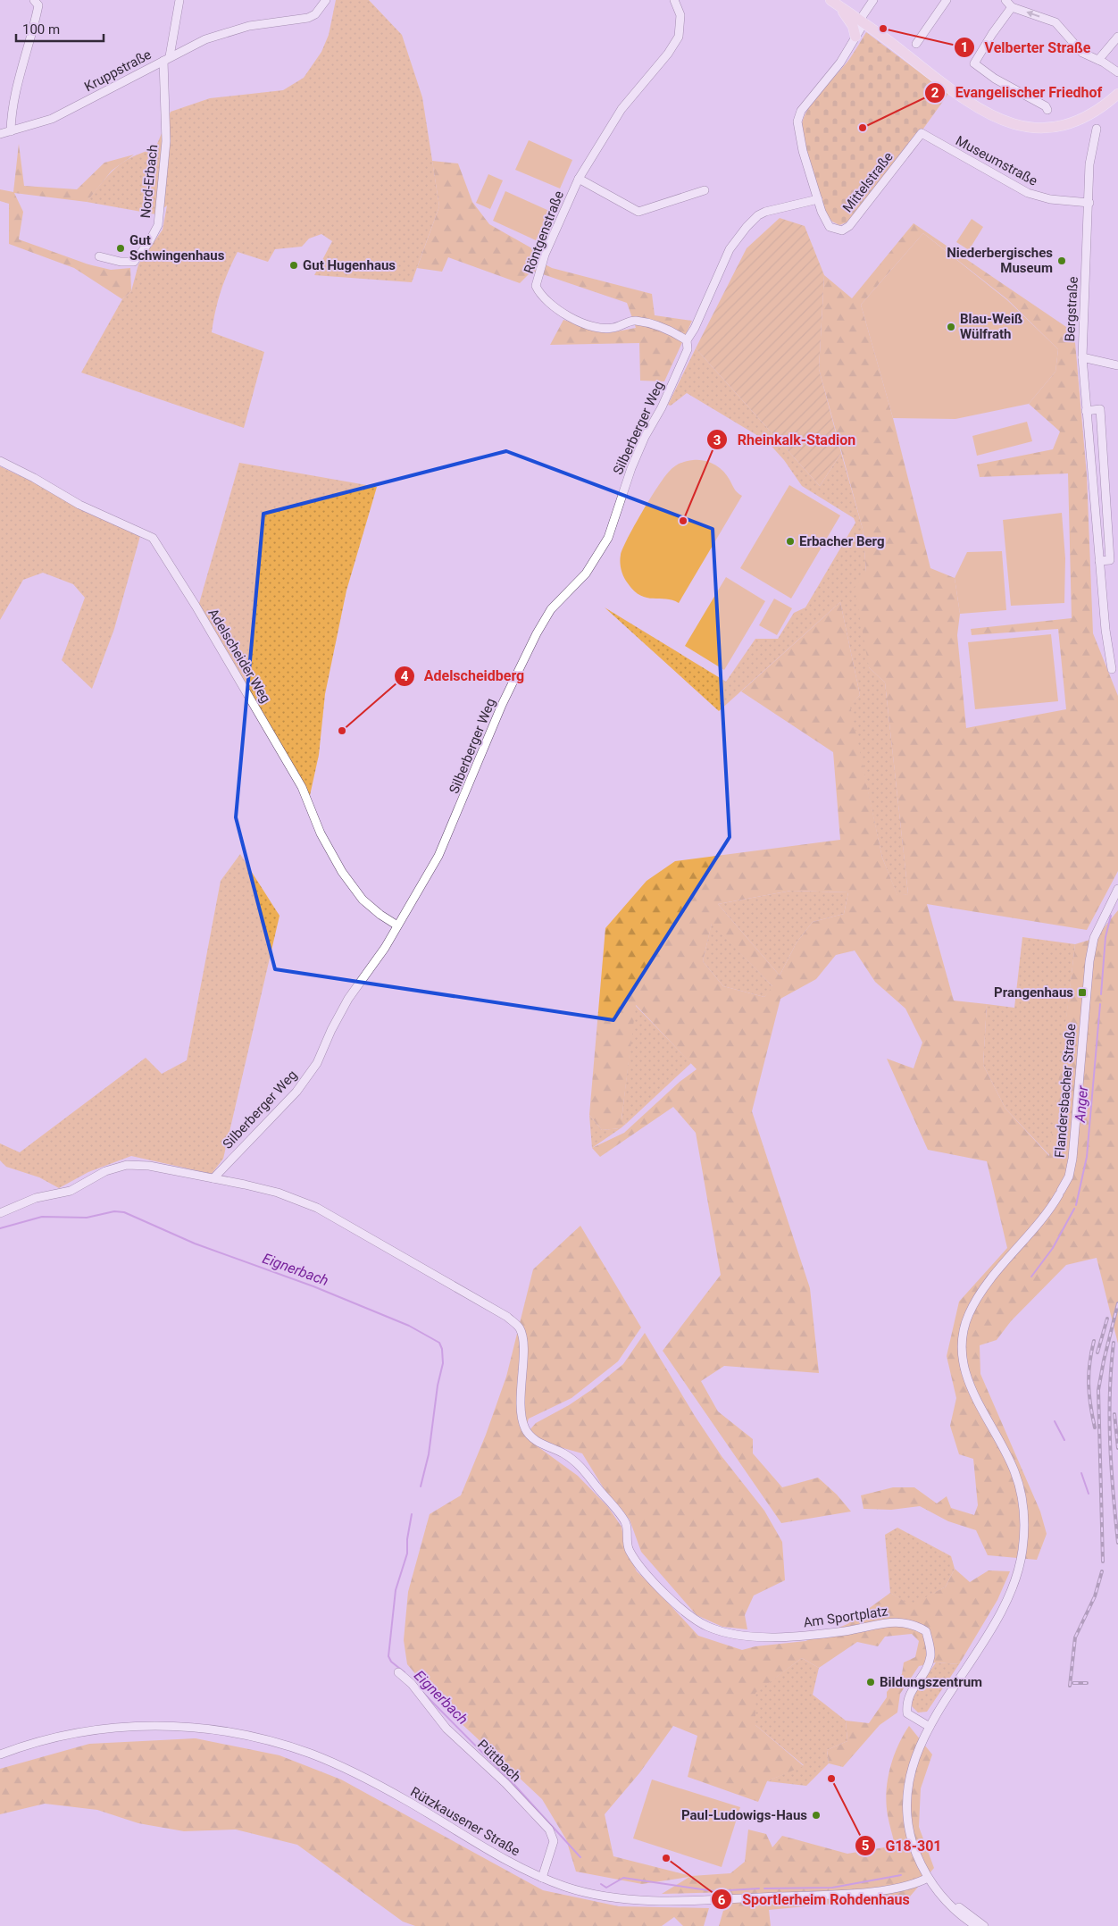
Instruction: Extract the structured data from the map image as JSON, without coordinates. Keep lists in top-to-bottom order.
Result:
{
  "streets": {
    "street": [
      "Kruppstraße",
      "Museumstraße",
      "Nord-Erbach",
      "Mittelstraße",
      "Röntgenstraße",
      "Bergstraße",
      "Silberberger Weg",
      "Adelscheider Weg",
      "Flandersbacher Straße",
      "Am Sportplatz",
      "Püttbach",
      "Rützkausener Straße"
    ]
  },
  "crossings": [
    ["Kruppstraße", "Nord-Erbach"],
    ["Museumstraße", "Mittelstraße"],
    ["Museumstraße", "Bergstraße"],
    ["Mittelstraße", "Silberberger Weg"],
    ["Röntgenstraße", "Silberberger Weg"],
    ["Silberberger Weg", "Adelscheider Weg"],
    ["Silberberger Weg", "Am Sportplatz"],
    ["Flandersbacher Straße", "Am Sportplatz"],
    ["Flandersbacher Straße", "Rützkausener Straße"],
    ["Püttbach", "Rützkausener Straße"]
  ],
  "water": ["Anger", "Eignerbach"],
  "places": {
    "other": [
      "Velberter Straße",
      "Evangelischer Friedhof",
      "Gut Schwingenhaus",
      "Niederbergisches Museum",
      "Gut Hugenhaus",
      "Blau-Weiß Wülfrath",
      "Rheinkalk-Stadion",
      "Erbacher Berg",
      "Adelscheidberg",
      "Bildungszentrum",
      "G18-301",
      "Paul-Ludowigs-Haus",
      "Sportlerheim Rohdenhaus"
    ],
    "transit": ["Prangenhaus"]
  },
  "scale_bar": "100 m"
}
